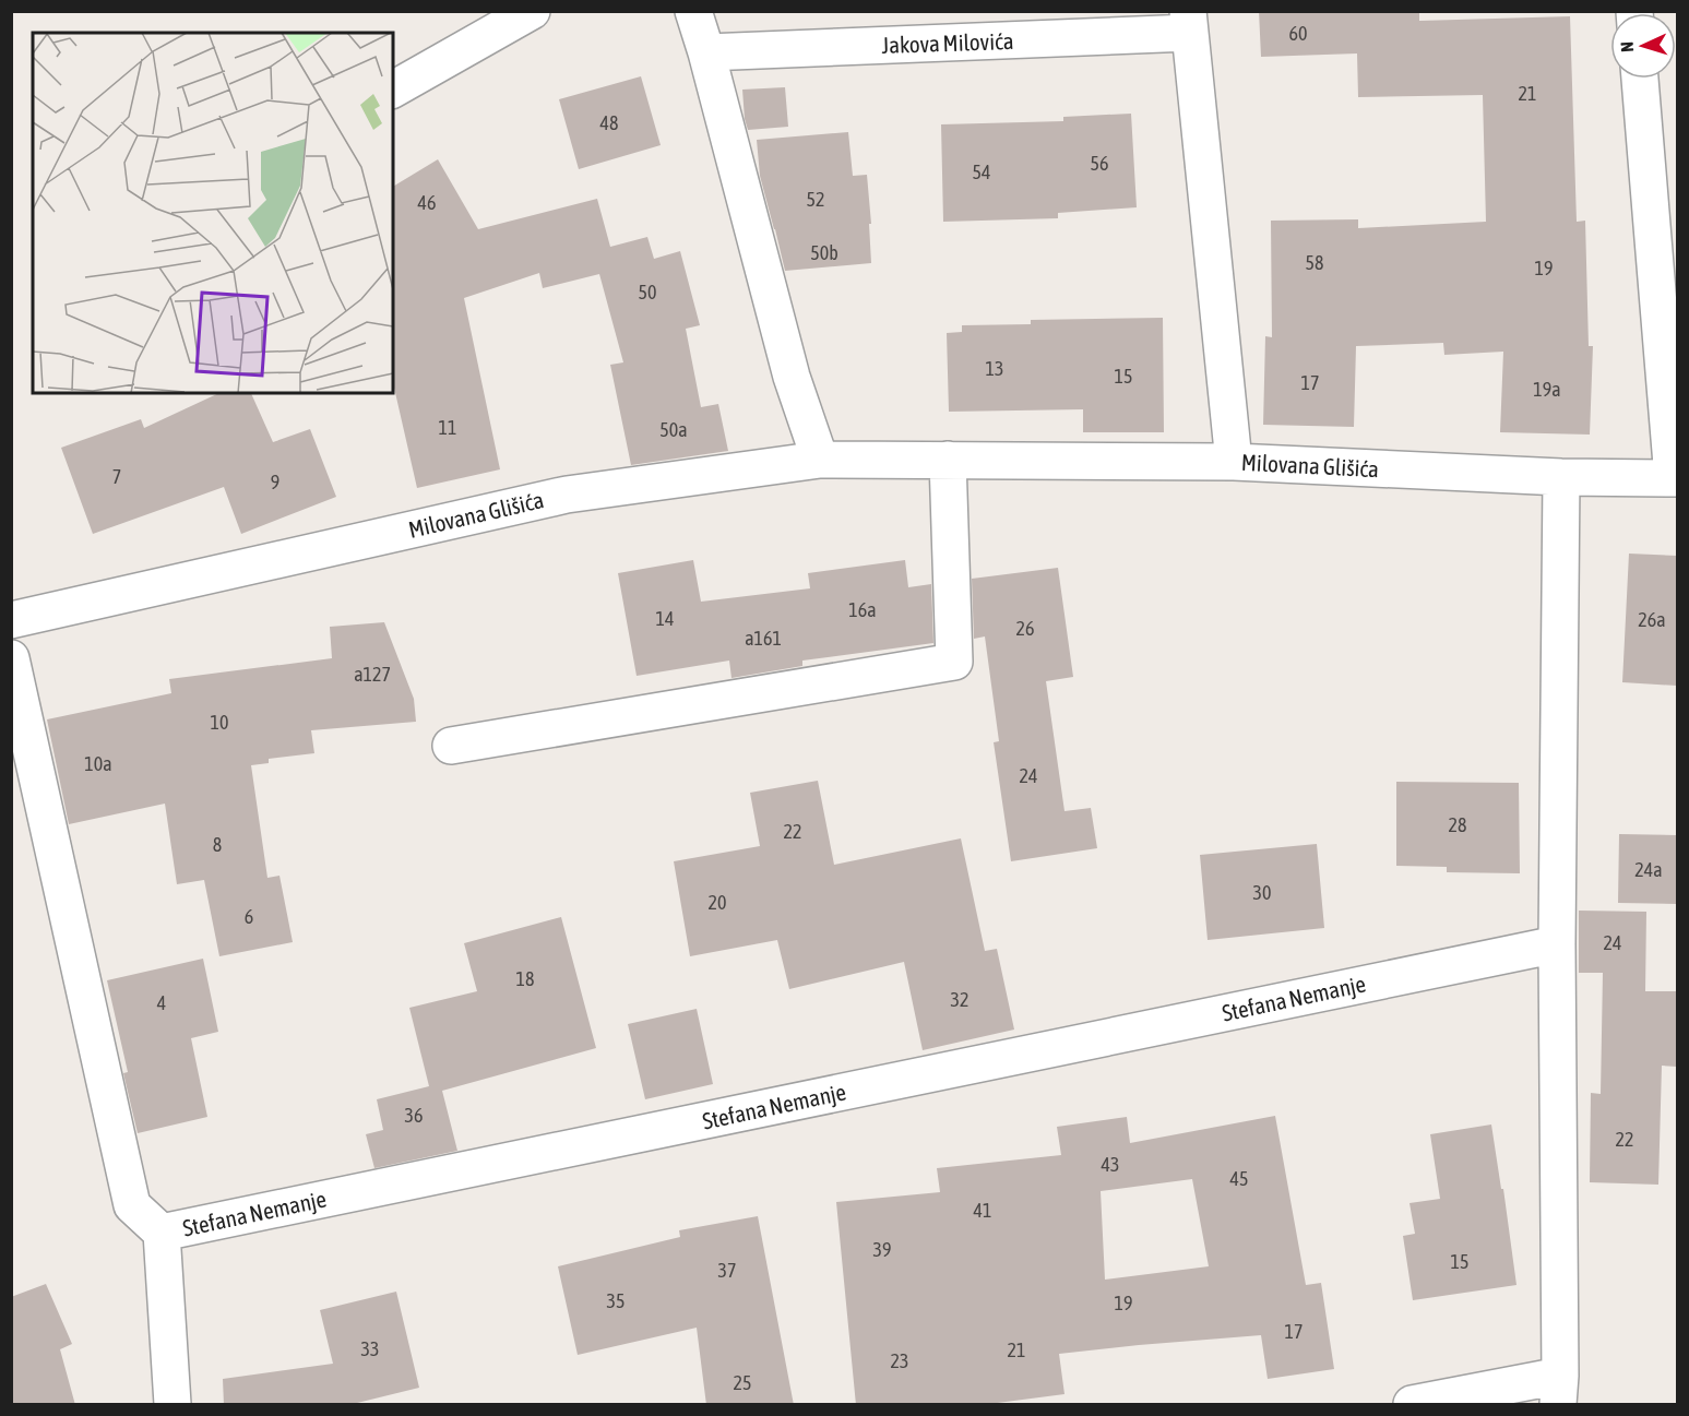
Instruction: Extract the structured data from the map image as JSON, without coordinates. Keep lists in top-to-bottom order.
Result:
{
  "streets": {
    "street": ["Jakova Milovića", "Milovana Glišića", "Stefana Nemanje"]
  },
  "crossings": [
    ["Jakova Milovića", "Milovana Glišića"]
  ],
  "house_numbers": [
    "60",
    "21",
    "48",
    "56",
    "54",
    "52",
    "46",
    "50b",
    "58",
    "19",
    "50",
    "13",
    "15",
    "17",
    "19a",
    "11",
    "50a",
    "7",
    "9",
    "16a",
    "14",
    "26a",
    "26",
    "a161",
    "a127",
    "10",
    "10a",
    "24",
    "28",
    "22",
    "8",
    "24a",
    "30",
    "20",
    "6",
    "24",
    "18",
    "32",
    "4",
    "36",
    "22",
    "43",
    "45",
    "41",
    "39",
    "15",
    "37",
    "35",
    "19",
    "17",
    "33",
    "21",
    "23",
    "25"
  ],
  "north": "left"
}
